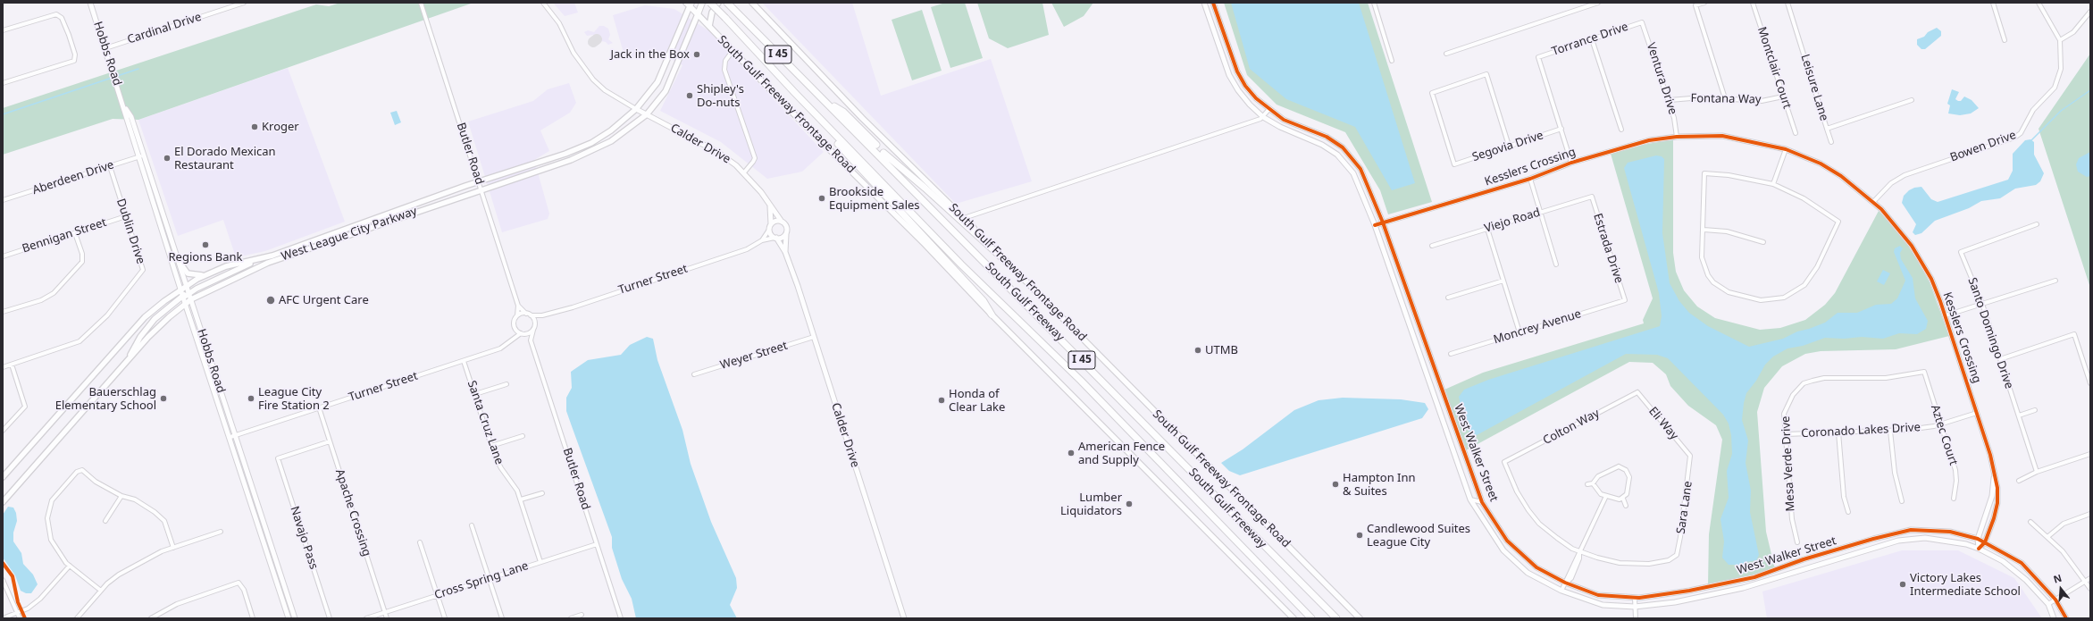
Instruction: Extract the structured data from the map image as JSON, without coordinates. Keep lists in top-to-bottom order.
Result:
{
  "streets": {
    "highway": ["I 45", "South Gulf Freeway"],
    "main road": ["South Gulf Freeway Frontage Road", "West League City Parkway"],
    "street": [
      "Cardinal Drive",
      "Torrance Drive",
      "Hobbs Road",
      "Montclair Court",
      "Ventura Drive",
      "Leisure Lane",
      "Fontana Way",
      "Calder Drive",
      "Segovia Drive",
      "Bowen Drive",
      "Butler Road",
      "Kesslers Crossing",
      "Aberdeen Drive",
      "Viejo Road",
      "Dublin Drive",
      "Bennigan Street",
      "Estrada Drive",
      "Turner Street",
      "Moncrey Avenue",
      "Santo Domingo Drive",
      "Weyer Street",
      "Santa Cruz Lane",
      "Eli Way",
      "Colton Way",
      "Coronado Lakes Drive",
      "Aztec Court",
      "West Walker Street",
      "Mesa Verde Drive",
      "Sara Lane",
      "Apache Crossing",
      "Navajo Pass",
      "Cross Spring Lane"
    ]
  },
  "crossings": [
    ["Cardinal Drive", "Hobbs Road"],
    ["Torrance Drive", "Ventura Drive"],
    ["Torrance Drive", "Segovia Drive"],
    ["Hobbs Road", "Aberdeen Drive"],
    ["Hobbs Road", "West League City Parkway"],
    ["Hobbs Road", "Turner Street"],
    ["Montclair Court", "Fontana Way"],
    ["Ventura Drive", "Fontana Way"],
    ["Ventura Drive", "Kesslers Crossing"],
    ["South Gulf Freeway Frontage Road", "West League City Parkway"],
    ["Calder Drive", "West League City Parkway"],
    ["Calder Drive", "Turner Street"],
    ["Calder Drive", "Weyer Street"],
    ["Bowen Drive", "Kesslers Crossing"],
    ["Butler Road", "West League City Parkway"],
    ["Butler Road", "Turner Street"],
    ["Butler Road", "Cross Spring Lane"],
    ["Kesslers Crossing", "Coronado Lakes Drive"],
    ["Kesslers Crossing", "West Walker Street"],
    ["Aberdeen Drive", "Dublin Drive"],
    ["Viejo Road", "Estrada Drive"],
    ["Dublin Drive", "Bennigan Street"],
    ["Estrada Drive", "Moncrey Avenue"],
    ["Turner Street", "Santa Cruz Lane"],
    ["Turner Street", "Apache Crossing"],
    ["Santa Cruz Lane", "Cross Spring Lane"],
    ["Eli Way", "Colton Way"],
    ["Eli Way", "Sara Lane"],
    ["Colton Way", "Sara Lane"],
    ["Coronado Lakes Drive", "Aztec Court"],
    ["Coronado Lakes Drive", "Mesa Verde Drive"],
    ["Aztec Court", "Mesa Verde Drive"],
    ["Apache Crossing", "Navajo Pass"],
    ["Apache Crossing", "Cross Spring Lane"]
  ],
  "places": [
    "Jack in the Box",
    "Shipley's Do-nuts",
    "Kroger",
    "El Dorado Mexican Restaurant",
    "Brookside Equipment Sales",
    "Regions Bank",
    "AFC Urgent Care",
    "UTMB",
    "Bauerschlag Elementary School",
    "League City Fire Station 2",
    "Honda of Clear Lake",
    "American Fence and Supply",
    "Hampton Inn & Suites",
    "Lumber Liquidators",
    "Candlewood Suites League City",
    "Victory Lakes Intermediate School"
  ],
  "north": "top"
}
